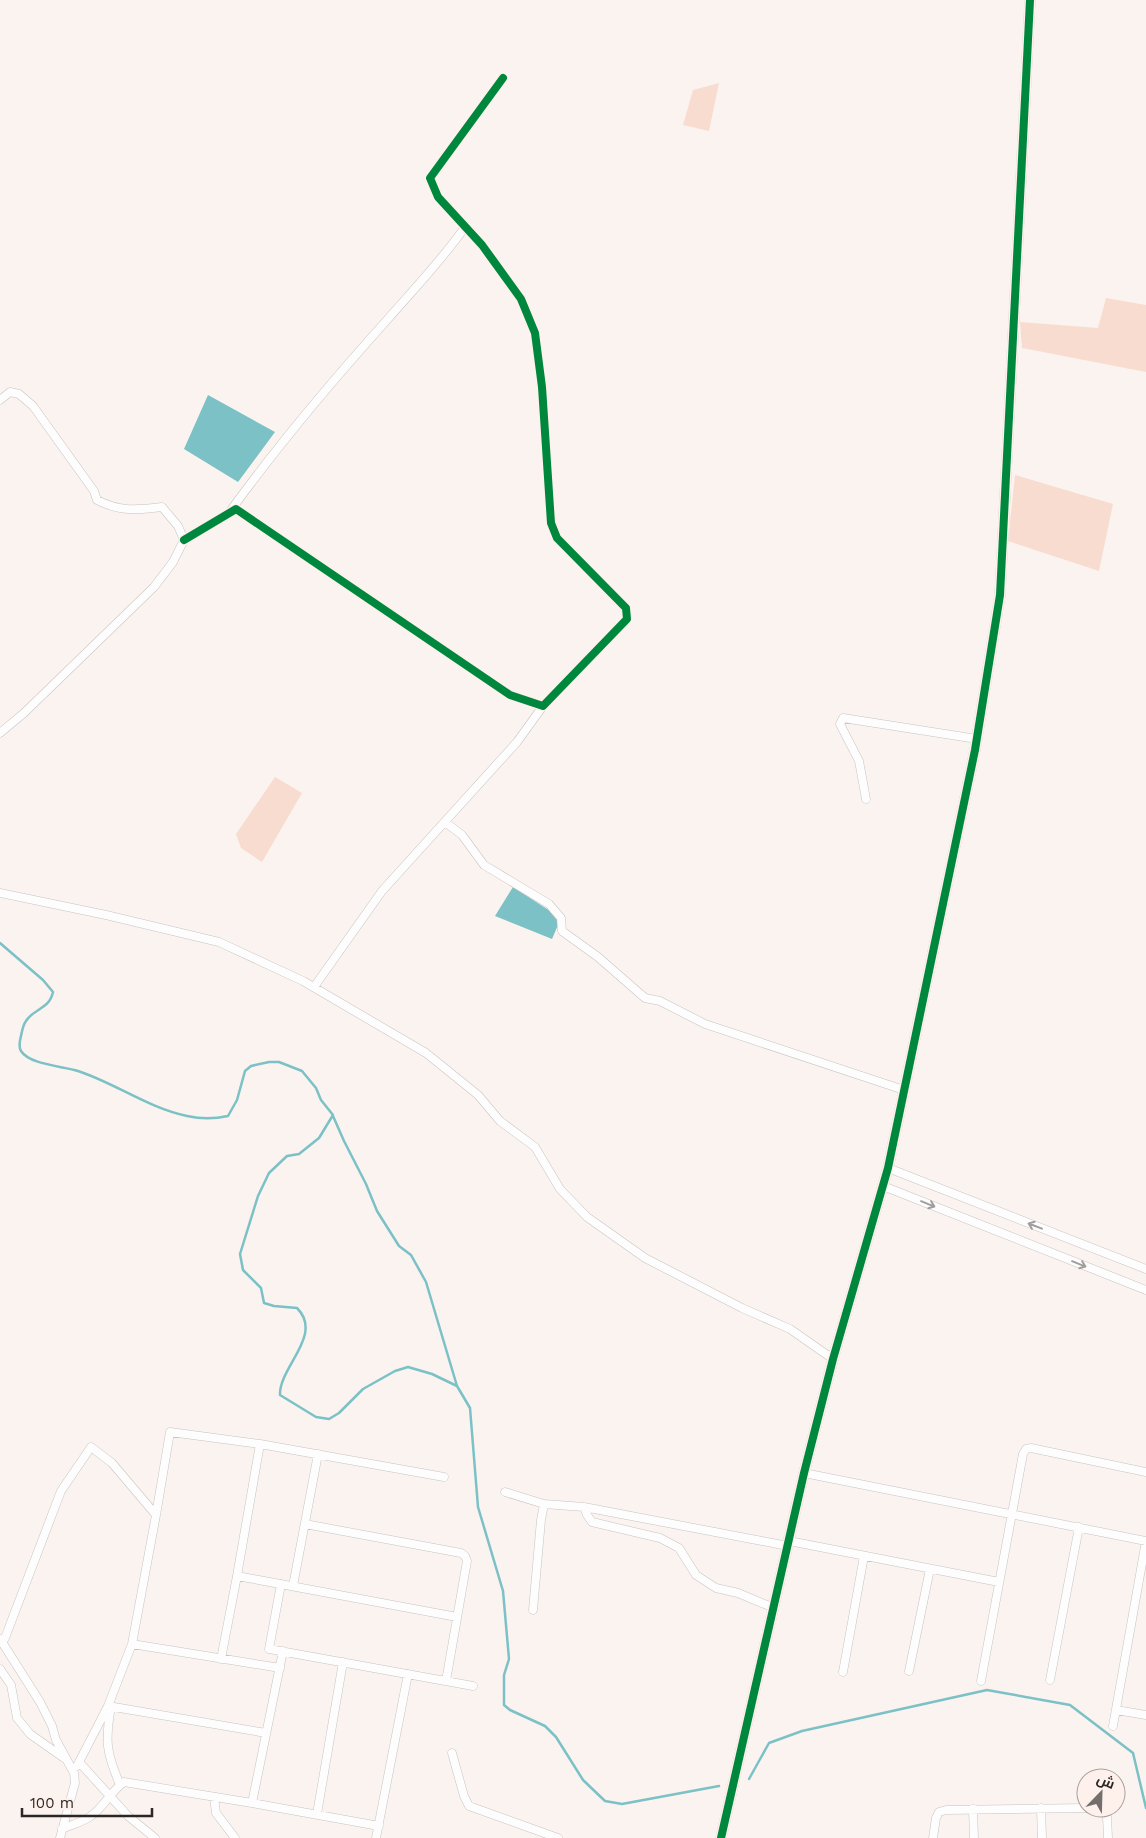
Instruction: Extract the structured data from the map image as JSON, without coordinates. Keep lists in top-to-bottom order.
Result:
{
  "scale_bar": "100 m",
  "north": "top right"
}
